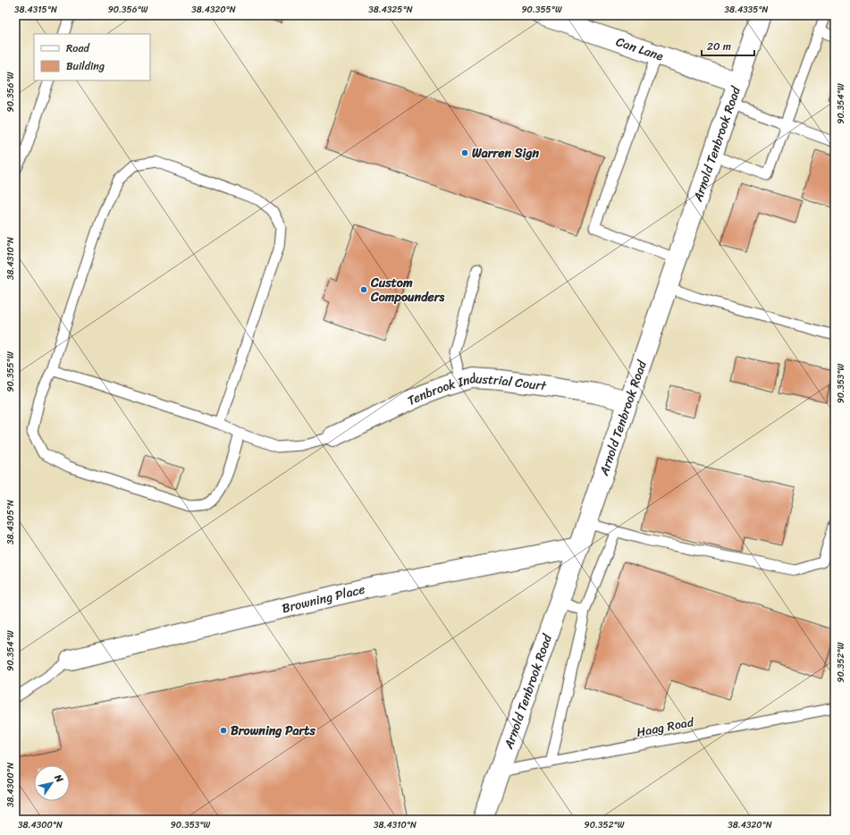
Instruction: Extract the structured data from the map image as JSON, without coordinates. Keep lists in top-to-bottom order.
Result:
{
  "streets": {
    "street": [
      "Can Lane",
      "Arnold Tenbrook Road",
      "Tenbrook Industrial Court",
      "Browning Place"
    ],
    "lane": ["Haag Road"]
  },
  "crossings": [
    ["Can Lane", "Arnold Tenbrook Road"],
    ["Arnold Tenbrook Road", "Tenbrook Industrial Court"],
    ["Arnold Tenbrook Road", "Browning Place"],
    ["Arnold Tenbrook Road", "Haag Road"]
  ],
  "places": ["Warren Sign", "Custom Compounders", "Browning Parts"],
  "legend": ["Road", "Building"],
  "scale_bar": "20 m",
  "north": "top right",
  "coordinates": [
    "38.4315°N",
    "90.356°W",
    "38.4320°N",
    "38.4325°N",
    "90.355°W",
    "38.4335°N",
    "90.354°W",
    "38.4310°N",
    "90.353°W",
    "38.4305°N",
    "90.352°W",
    "38.4300°N"
  ]
}
